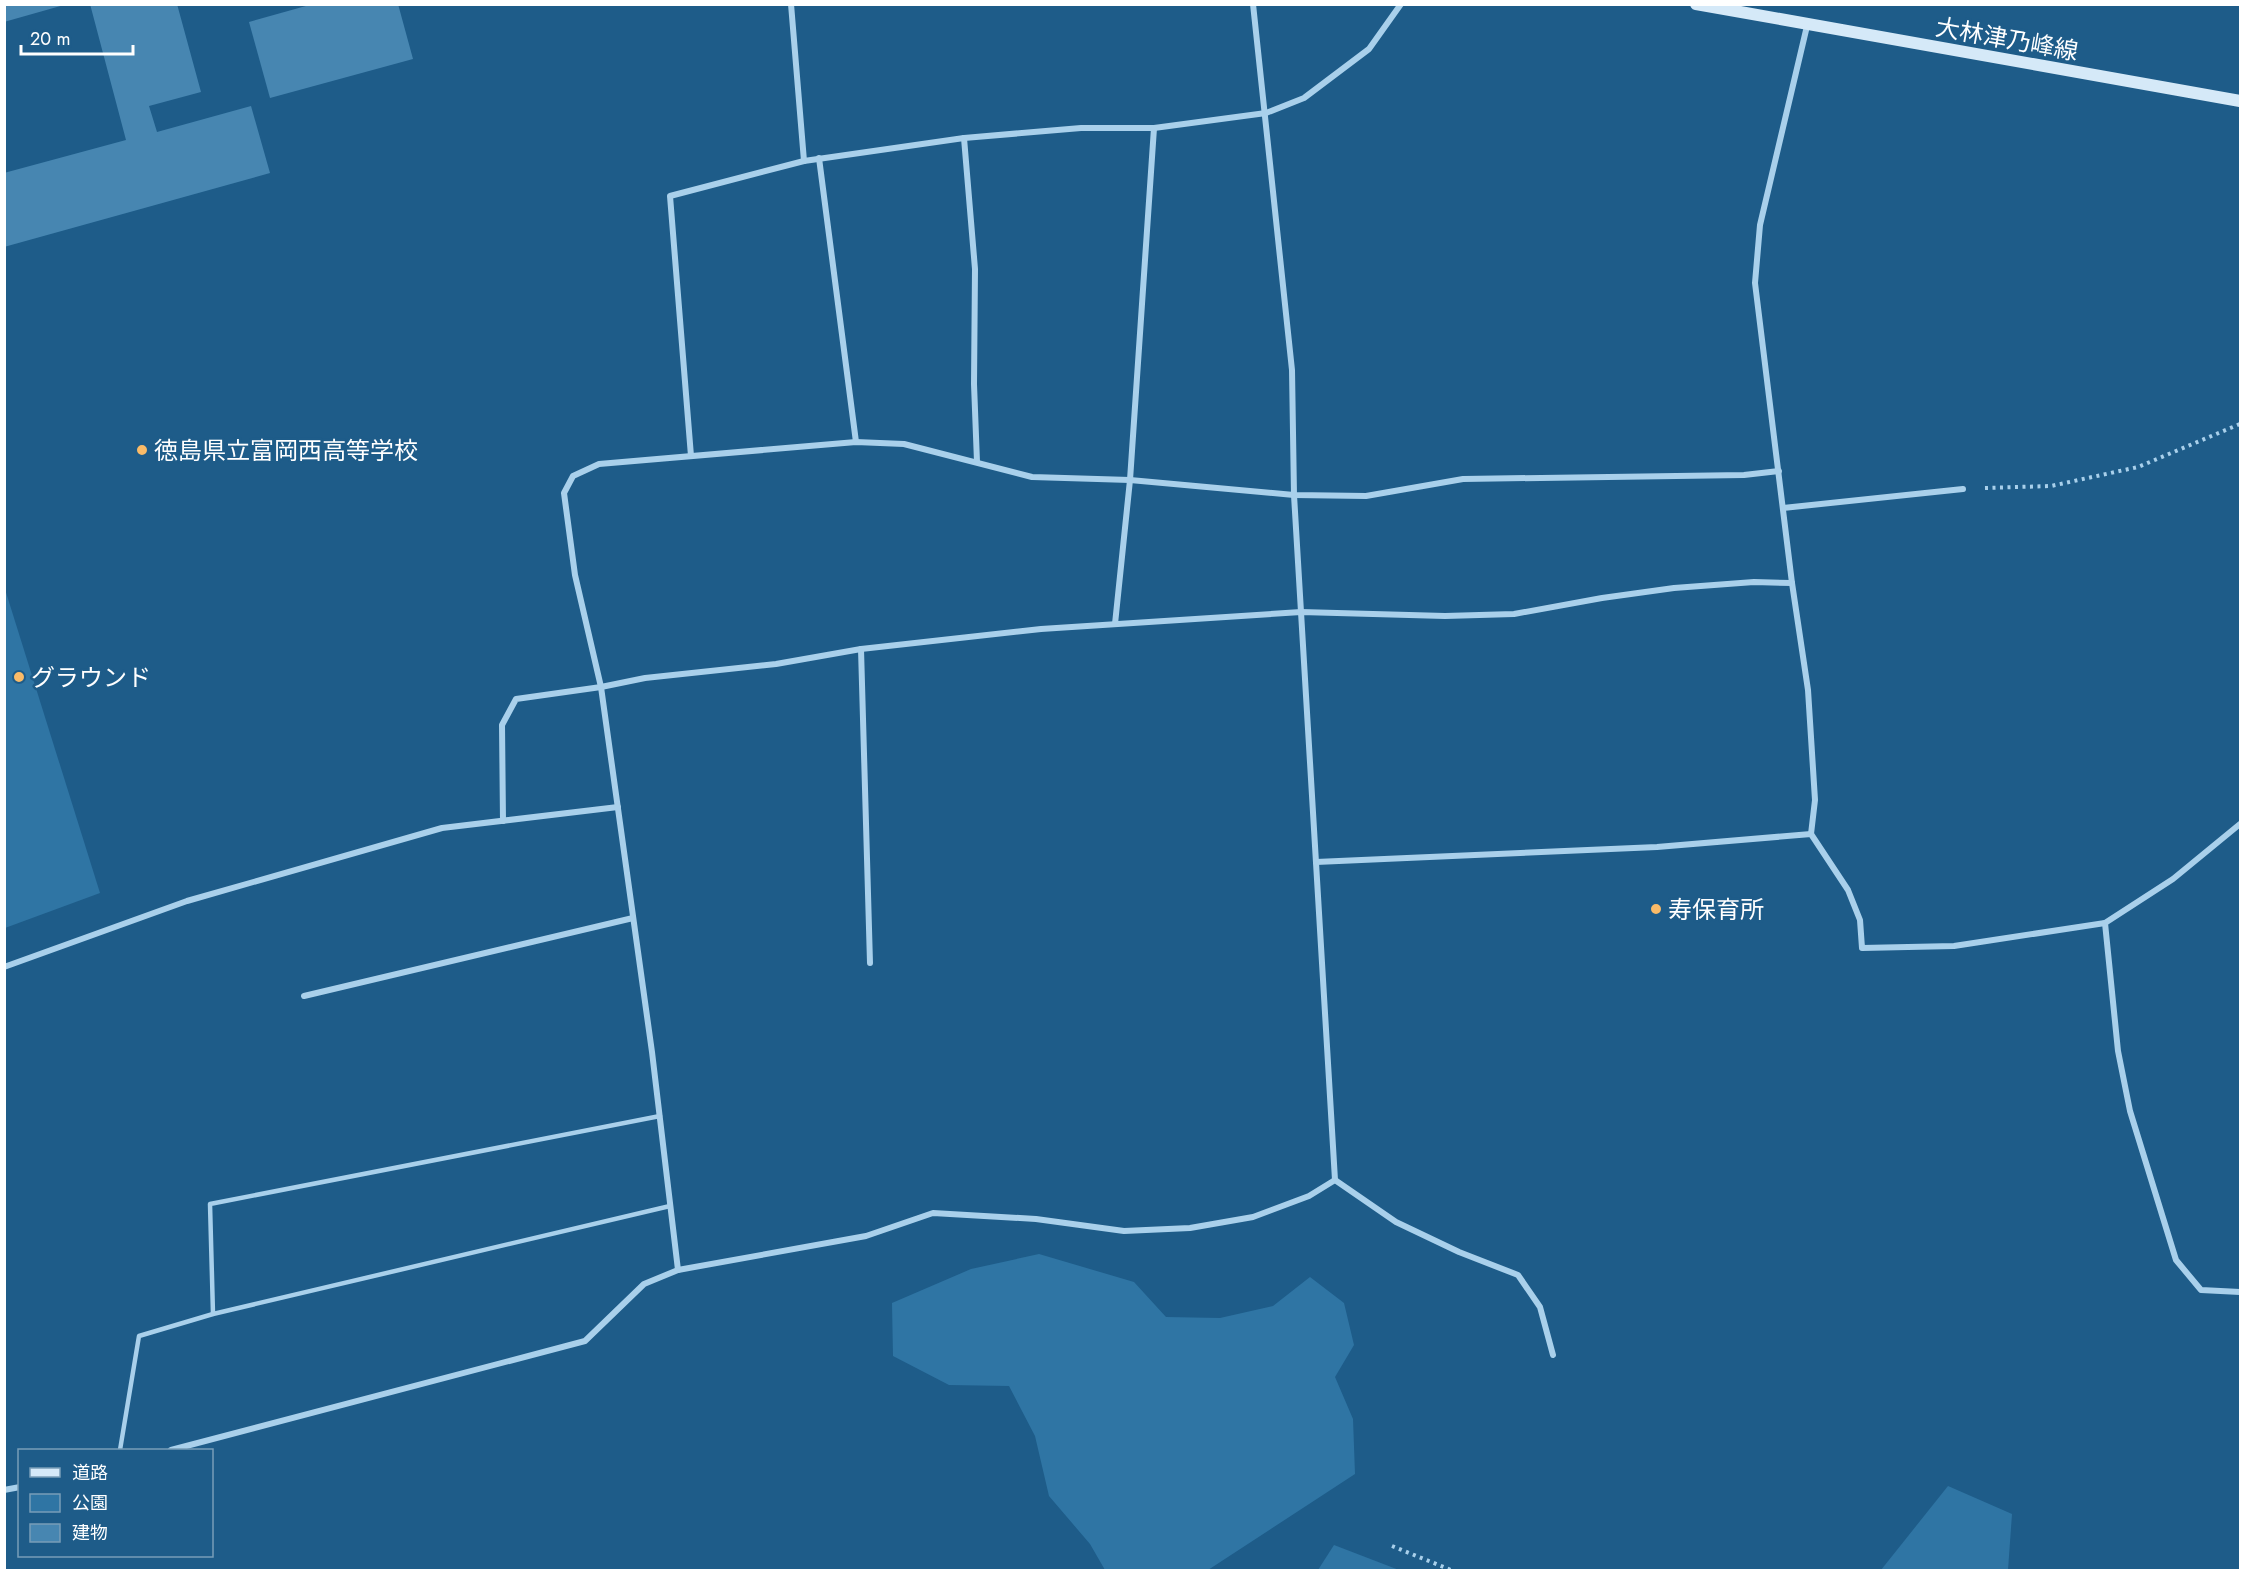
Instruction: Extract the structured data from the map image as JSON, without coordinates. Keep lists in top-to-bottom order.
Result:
{
  "streets": {
    "main road": ["大林津乃峰線"]
  },
  "places": ["徳島県立富岡西高等学校", "グラウンド", "寿保育所"],
  "legend": ["道路", "公園", "建物"],
  "scale_bar": "20 m"
}
